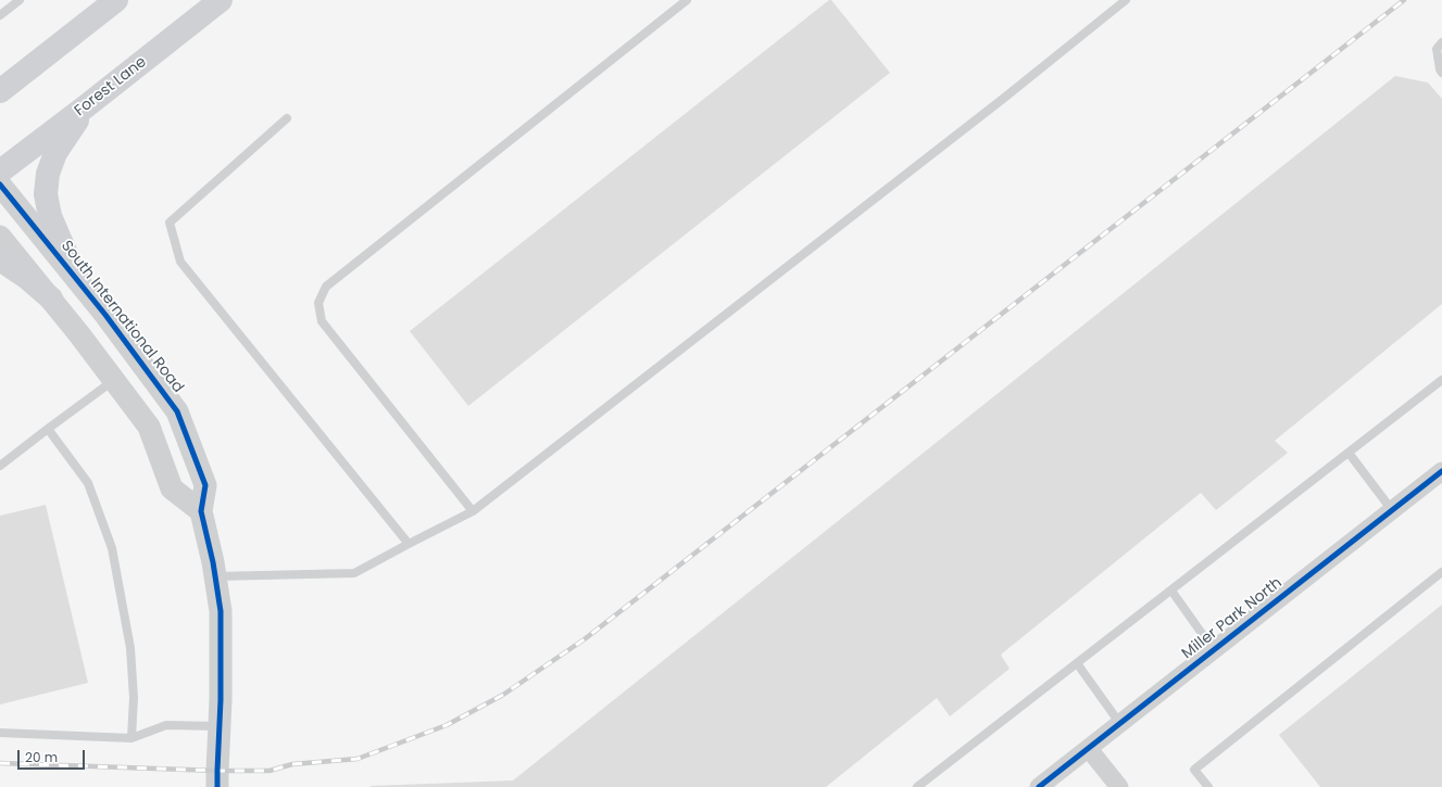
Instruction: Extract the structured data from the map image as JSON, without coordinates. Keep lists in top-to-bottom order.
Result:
{
  "streets": {
    "main road": ["Forest Lane"],
    "street": ["South International Road", "Miller Park North"]
  },
  "scale_bar": "20 m"
}
